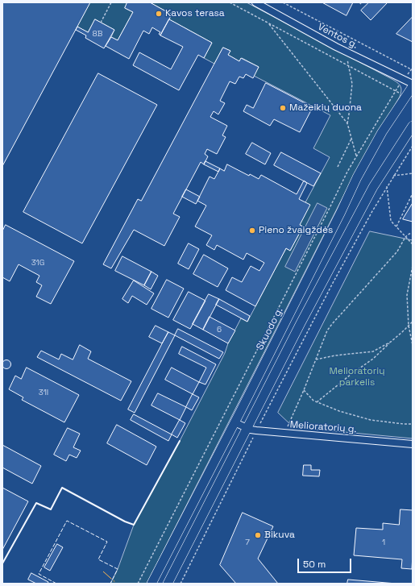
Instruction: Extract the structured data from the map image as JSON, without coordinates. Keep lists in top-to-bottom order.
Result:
{
  "streets": {
    "main road": ["Skuodo g."],
    "street": ["Ventos g.", "Melioratorių g."]
  },
  "crossings": [
    ["Skuodo g.", "Melioratorių g."]
  ],
  "parks": ["Melioratorių parkelis"],
  "places": [
    "Kavos terasa",
    "Mažeikių duona",
    "Pieno žvaigždės",
    "Bikuva"
  ],
  "house_numbers": [
    "8B",
    "31G",
    "6",
    "31I",
    "7",
    "1"
  ],
  "scale_bar": "50 m"
}
